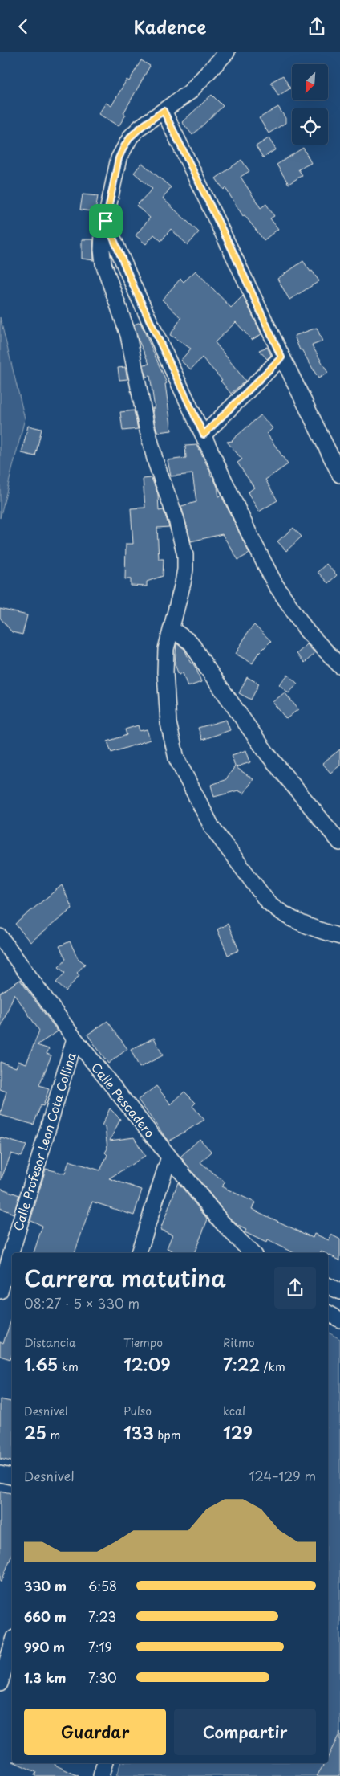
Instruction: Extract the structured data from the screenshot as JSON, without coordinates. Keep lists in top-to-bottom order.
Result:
{
  "streets": {
    "street": ["Calle Pescadero", "Calle Profesor Leon Cota Collina"]
  },
  "crossings": [
    ["Calle Pescadero", "Calle Profesor Leon Cota Collina"]
  ],
  "north": "bottom left",
  "page": {
    "header": "Kadence",
    "heading": ["Carrera matutina", "08:27 · 5 × 330 m"],
    "stats": [
      ["Distancia", "1.65 km"],
      ["Tiempo", "12:09"],
      ["Ritmo", "7:22 /km"],
      ["Desnivel", "25 m"],
      ["Pulso", "133 bpm"],
      ["kcal", "129"]
    ],
    "chart": ["Desnivel", "124–129 m"],
    "list": [
      {
        "name": "330 m",
        "note": "6:58"
      },
      {
        "name": "660 m",
        "note": "7:23"
      },
      {
        "name": "990 m",
        "note": "7:19"
      },
      {
        "name": "1.3 km",
        "note": "7:30"
      }
    ],
    "buttons": ["Guardar", "Compartir"]
  }
}
